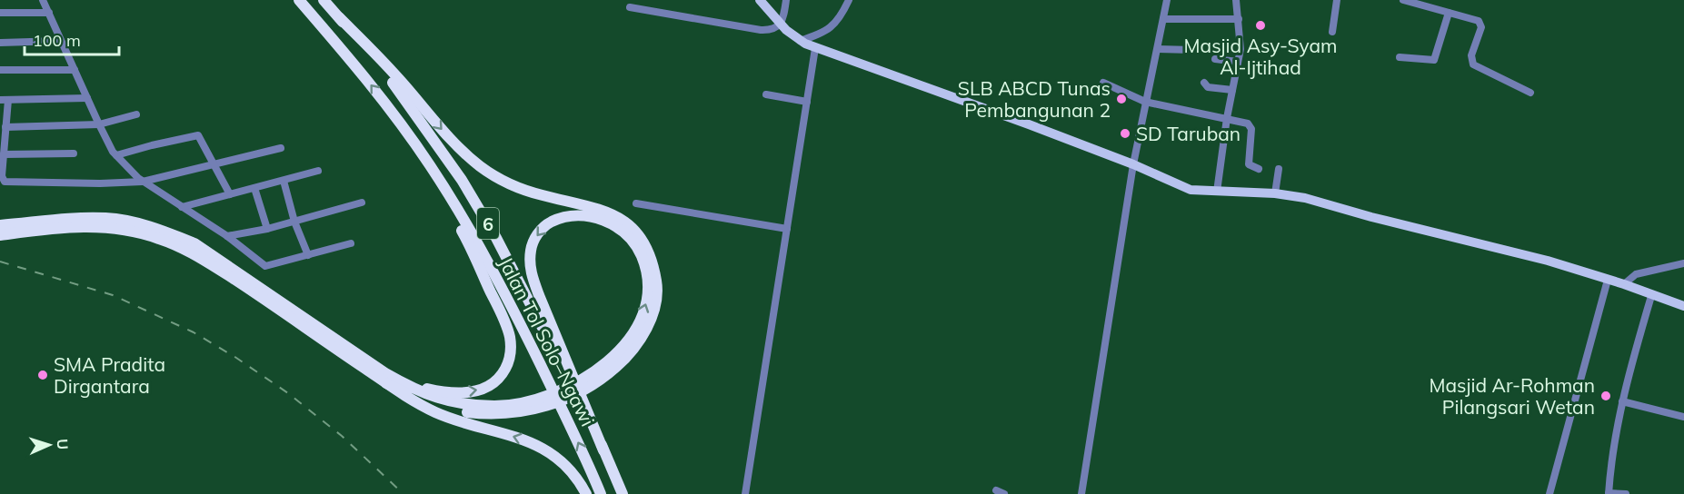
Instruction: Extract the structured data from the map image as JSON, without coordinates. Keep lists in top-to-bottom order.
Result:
{
  "streets": {
    "highway": ["6", "Jalan Tol Solo–Ngawi"]
  },
  "places": [
    "Masjid Asy-Syam Al-Ijtihad",
    "SLB ABCD Tunas Pembangunan 2",
    "SD Taruban",
    "SMA Pradita Dirgantara",
    "Masjid Ar-Rohman Pilangsari Wetan"
  ],
  "scale_bar": "100 m",
  "north": "right"
}
